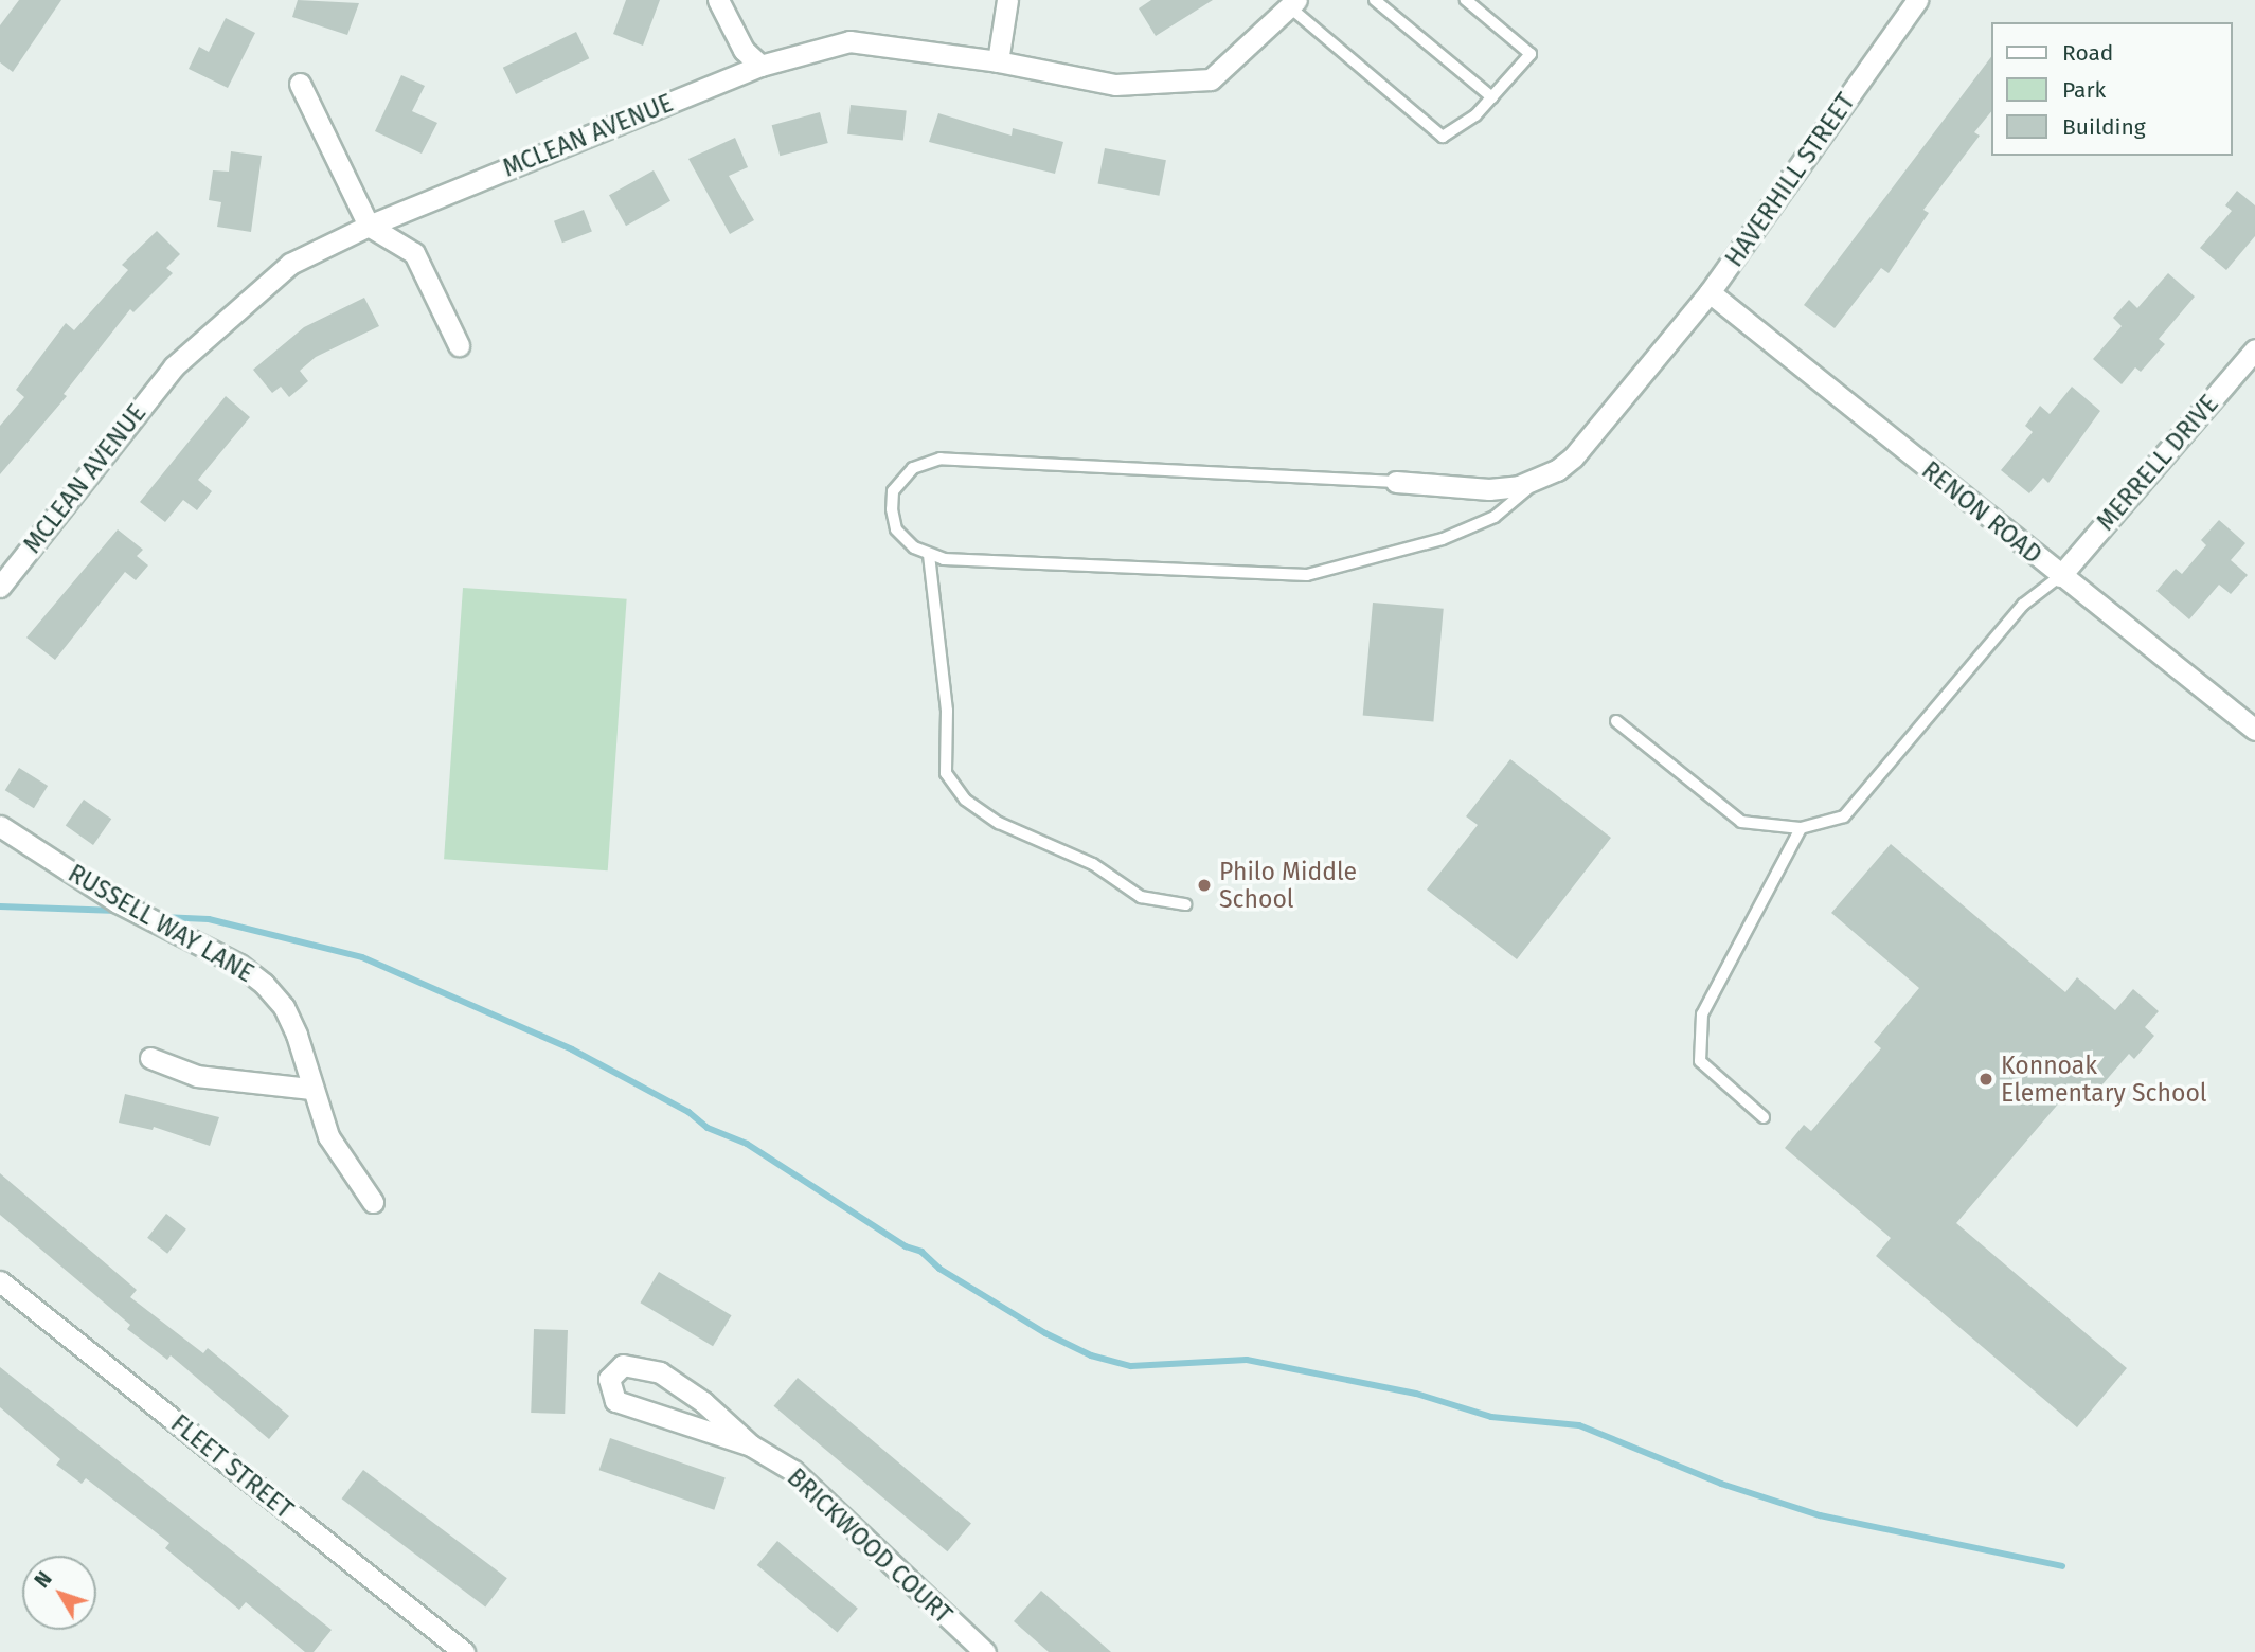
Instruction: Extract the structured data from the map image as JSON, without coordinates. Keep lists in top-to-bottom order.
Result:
{
  "streets": {
    "street": [
      "MCLEAN AVENUE",
      "HAVERHILL STREET",
      "MERRELL DRIVE",
      "RENON ROAD",
      "RUSSELL WAY LANE",
      "FLEET STREET",
      "BRICKWOOD COURT"
    ]
  },
  "crossings": [
    ["HAVERHILL STREET", "RENON ROAD"],
    ["MERRELL DRIVE", "RENON ROAD"]
  ],
  "places": ["Philo Middle School", "Konnoak Elementary School"],
  "legend": ["Road", "Park", "Building"],
  "north": "top left"
}
